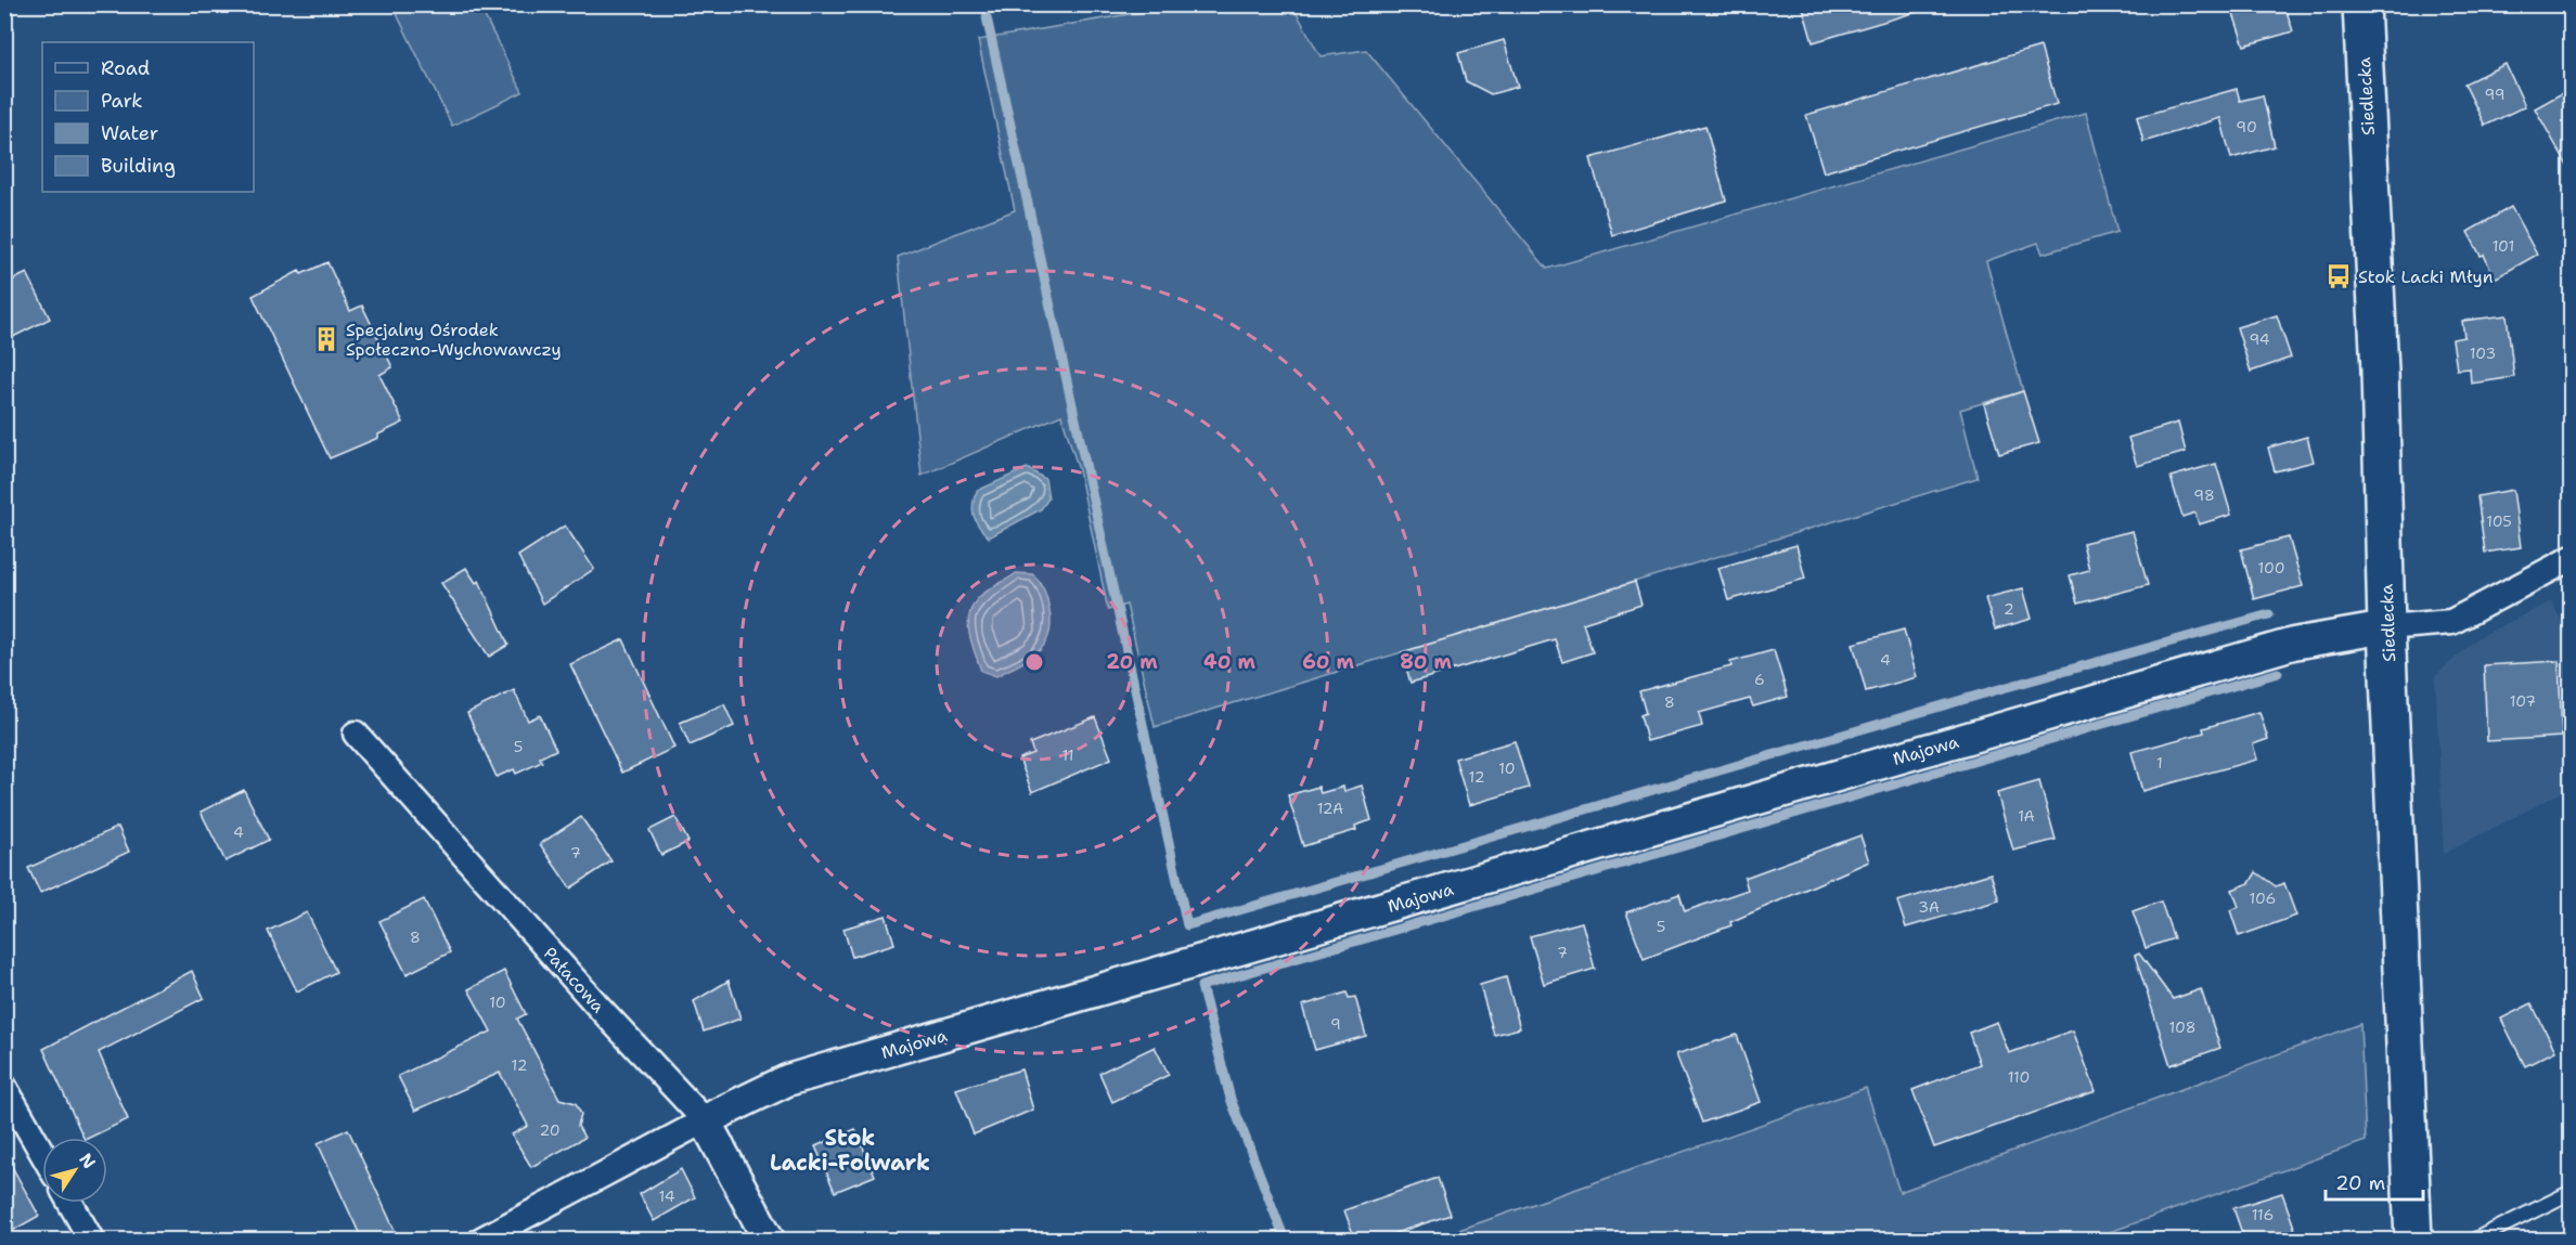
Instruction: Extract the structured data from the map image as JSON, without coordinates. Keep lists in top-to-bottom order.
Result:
{
  "streets": {
    "main road": ["Siedlecka"],
    "street": ["Majowa", "Pałacowa"]
  },
  "crossings": [
    ["Siedlecka", "Majowa"],
    ["Majowa", "Pałacowa"]
  ],
  "districts": ["Stok Lacki-Folwark"],
  "places": {
    "bus stop": ["Stok Lacki Młyn"],
    "building": ["Specjalny Ośrodek Społeczno-Wychowawczy"]
  },
  "house_numbers": [
    "99",
    "90",
    "101",
    "94",
    "103",
    "98",
    "105",
    "100",
    "2",
    "4",
    "6",
    "107",
    "8",
    "5",
    "11",
    "1",
    "10",
    "12",
    "12A",
    "1A",
    "4",
    "7",
    "106",
    "3A",
    "5",
    "8",
    "7",
    "10",
    "9",
    "108",
    "12",
    "110",
    "20",
    "14",
    "116"
  ],
  "legend": [
    "Road",
    "Park",
    "Water",
    "Building"
  ],
  "scale_bar": "20 m",
  "north": "top right",
  "rings": [
    "20 m",
    "40 m",
    "60 m",
    "80 m"
  ]
}
